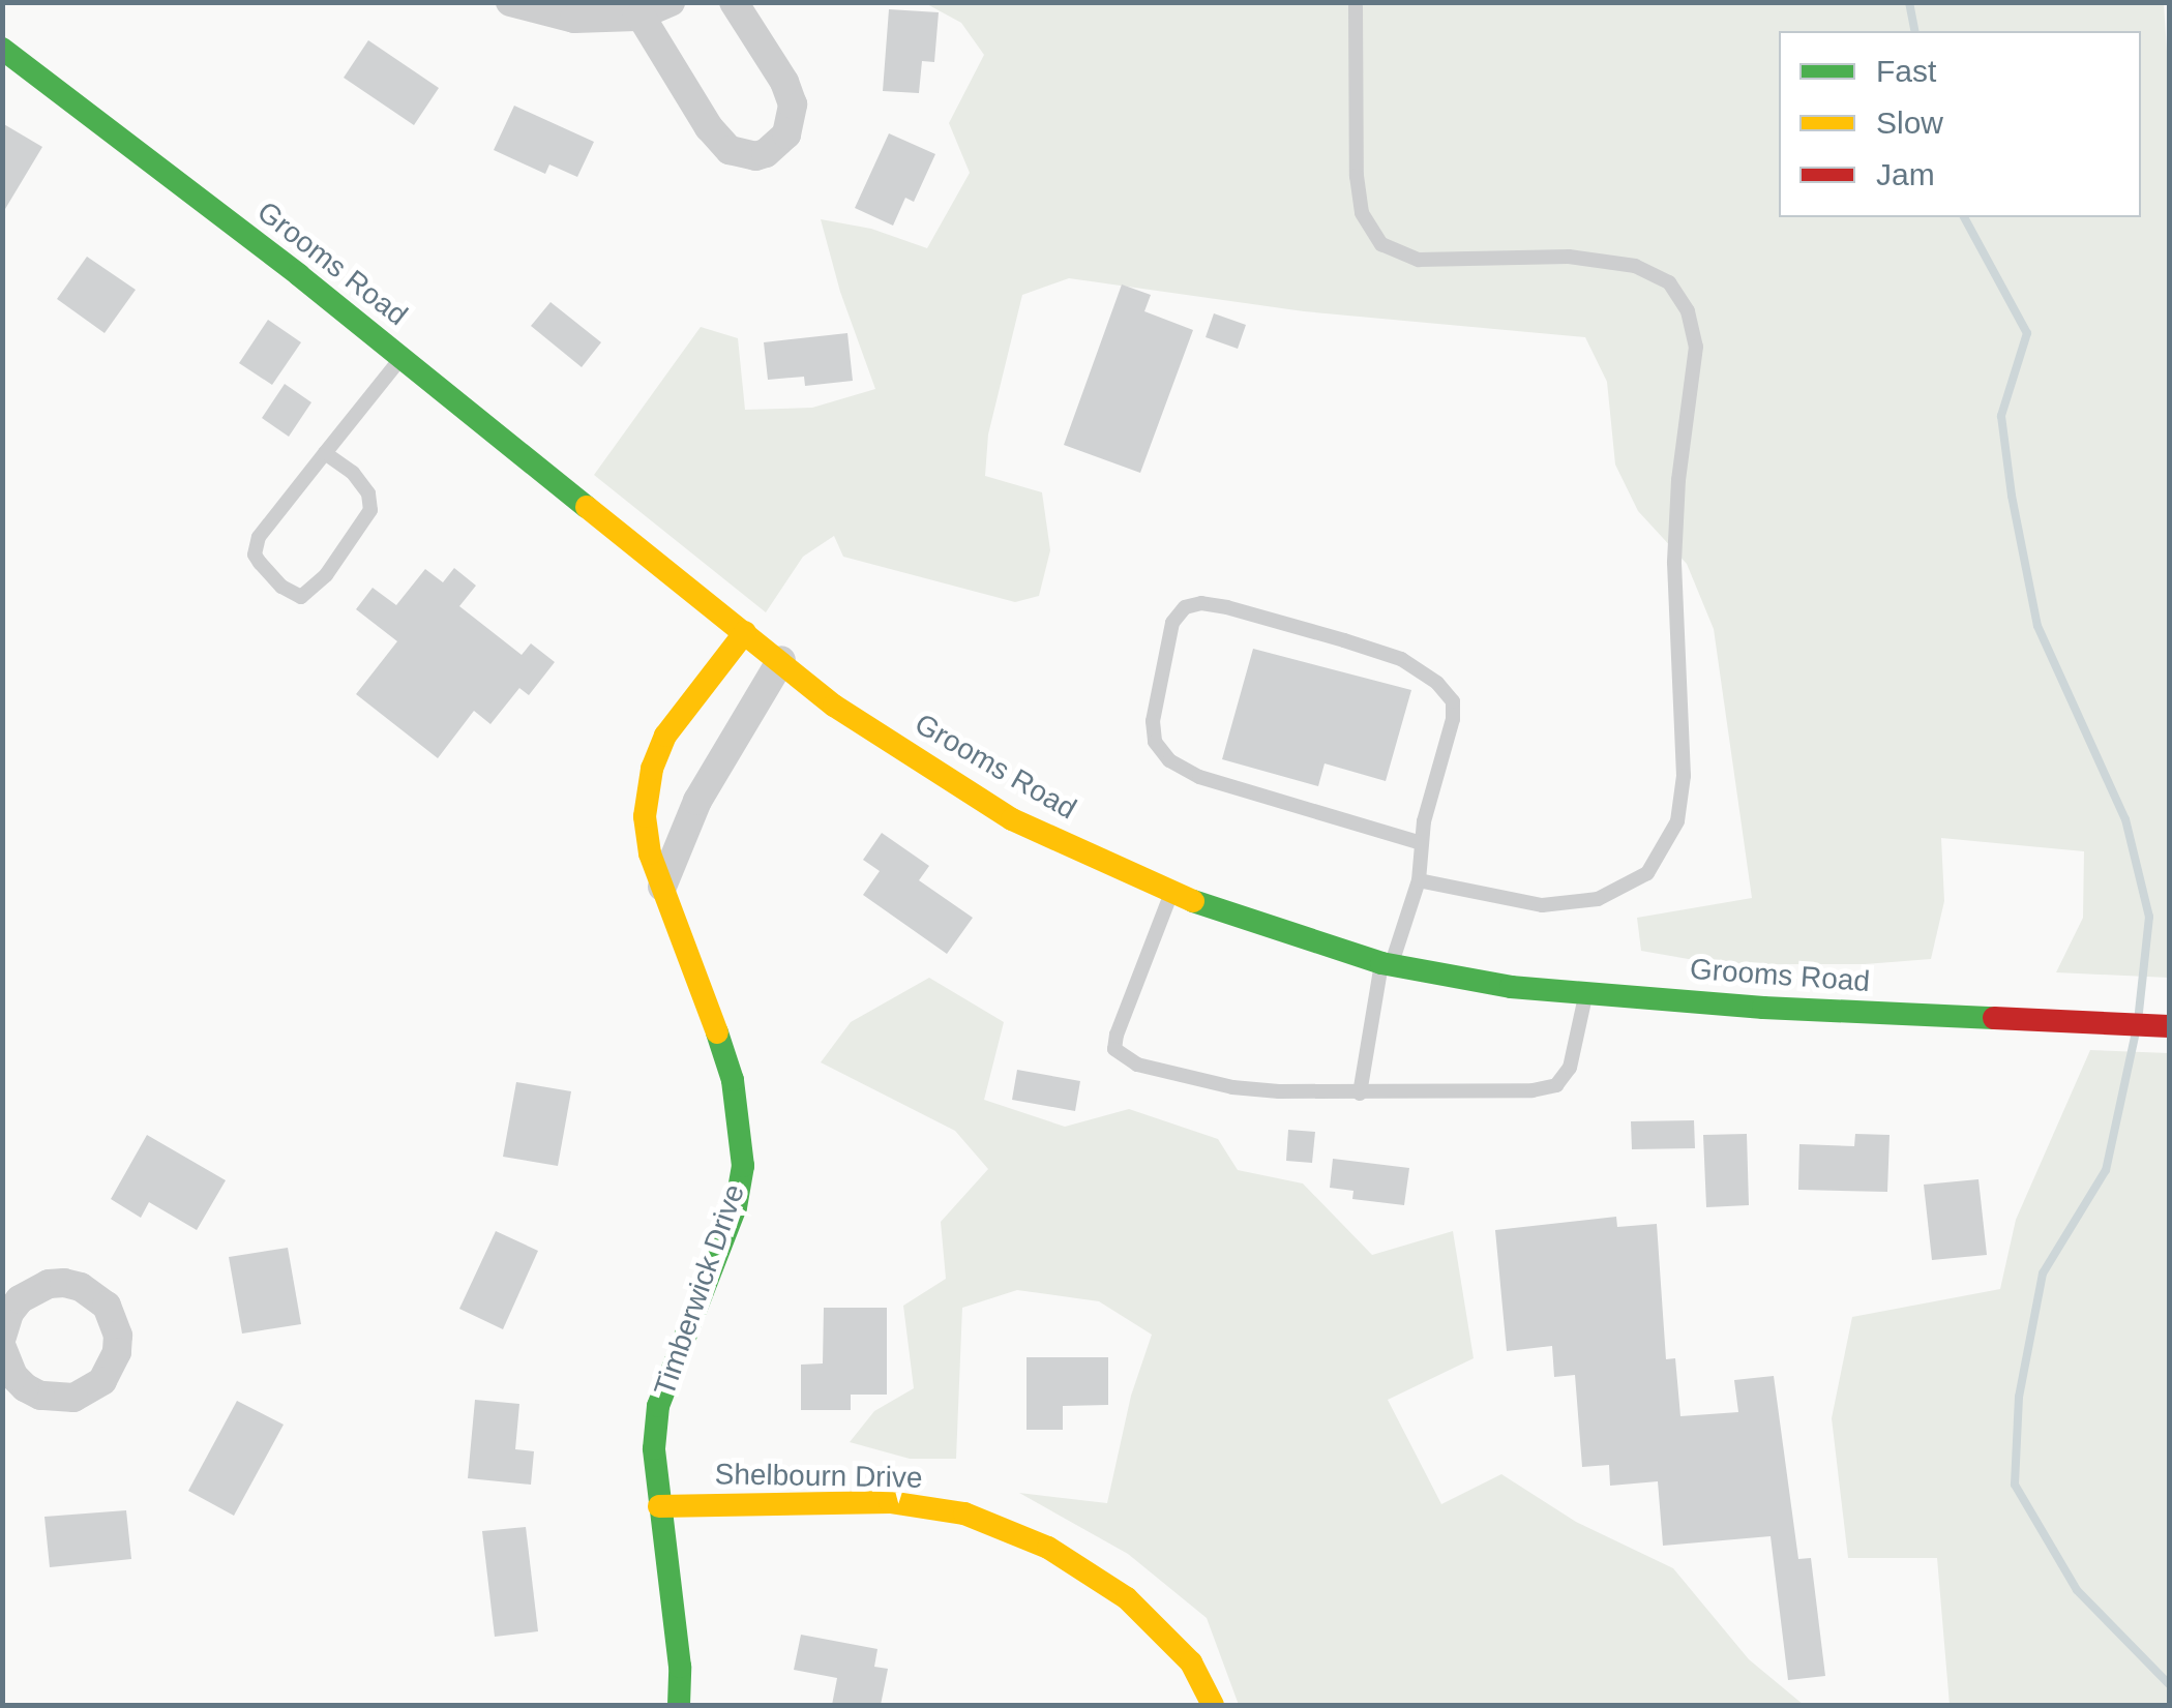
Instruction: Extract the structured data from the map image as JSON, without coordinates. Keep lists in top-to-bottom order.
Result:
{
  "streets": {
    "street": ["Grooms Road", "Timberwick Drive", "Shelbourn Drive"]
  },
  "crossings": [
    ["Grooms Road", "Timberwick Drive"],
    ["Timberwick Drive", "Shelbourn Drive"]
  ],
  "legend": ["Fast", "Slow", "Jam"]
}
